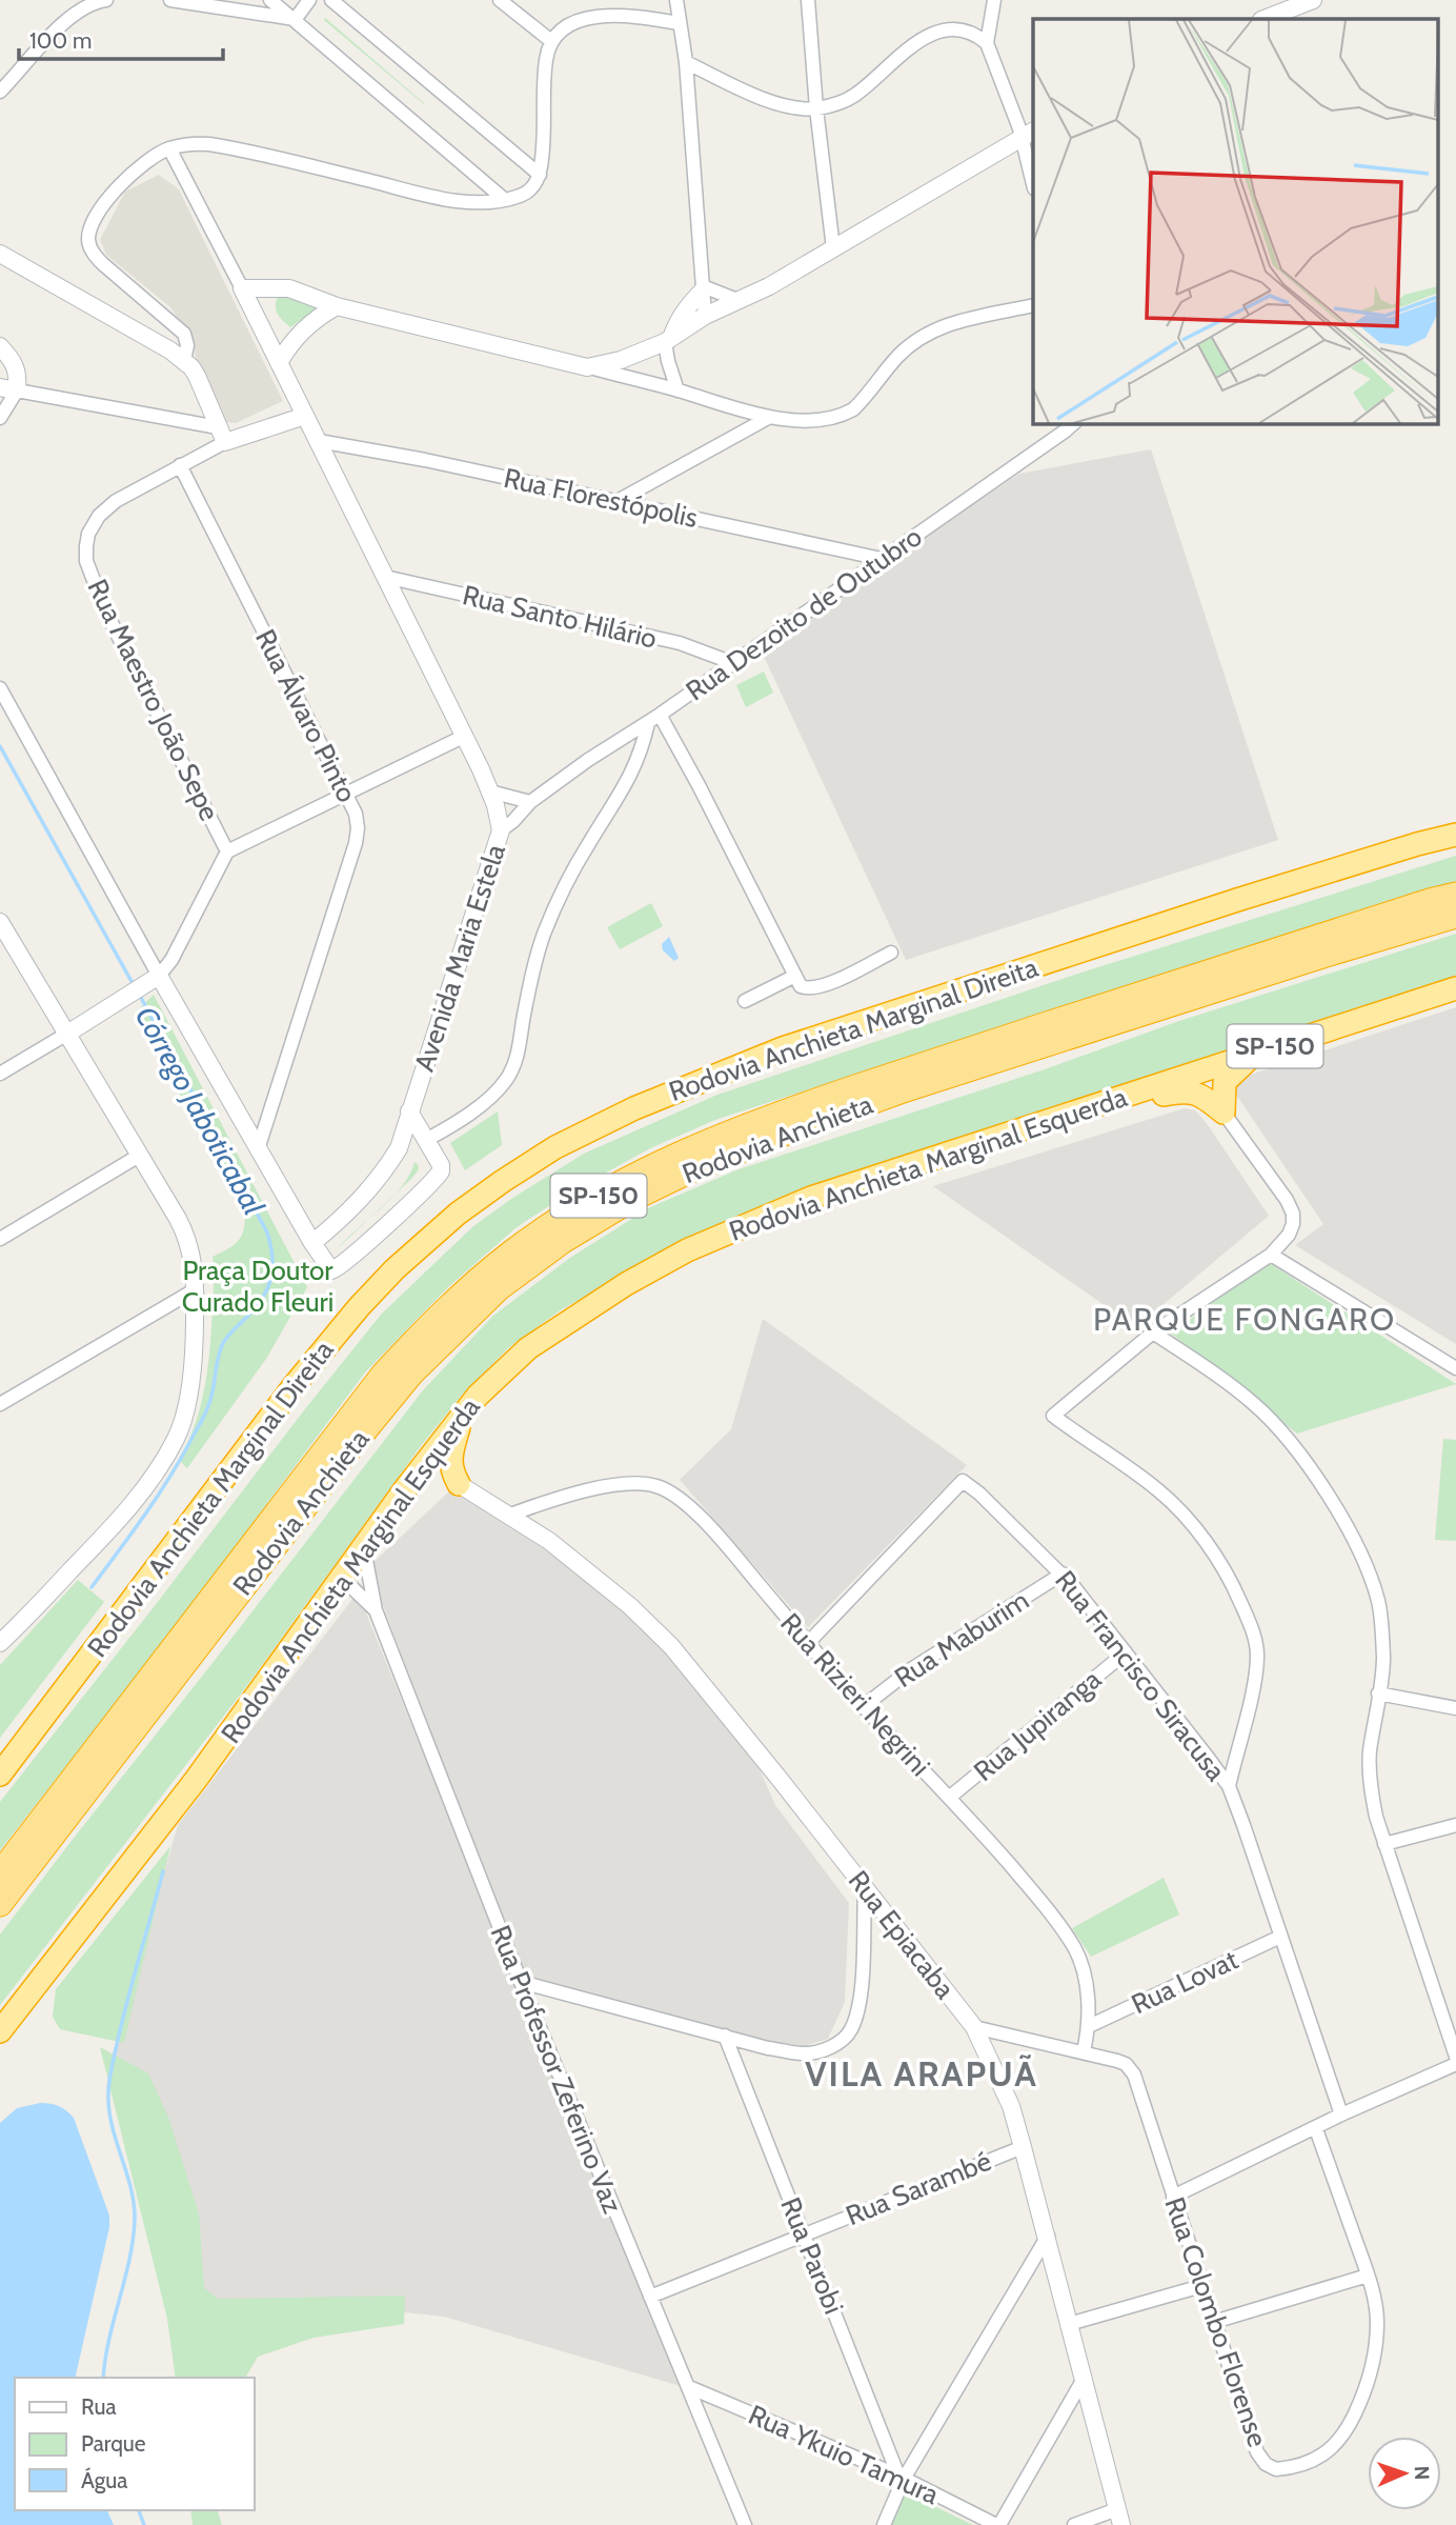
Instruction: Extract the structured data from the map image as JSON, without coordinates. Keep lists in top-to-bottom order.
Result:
{
  "streets": {
    "highway": [
      "Rodovia Anchieta Marginal Direita",
      "SP-150",
      "Rodovia Anchieta",
      "Rodovia Anchieta Marginal Esquerda"
    ],
    "street": [
      "Rua Florestópolis",
      "Rua Dezoito de Outubro",
      "Rua Santo Hilário",
      "Rua Maestro João Sepe",
      "Rua Álvaro Pinto",
      "Avenida Maria Estela",
      "Rua Maburim",
      "Rua Francisco Siracusa",
      "Rua Rizieri Negrini",
      "Rua Jupiranga",
      "Rua Epiacaba",
      "Rua Lovat",
      "Rua Professor Zeferino Vaz",
      "Rua Sarambé",
      "Rua Parobi",
      "Rua Colombo Florense",
      "Rua Ykuio Tamura"
    ]
  },
  "crossings": [
    ["Rua Florestópolis", "Rua Dezoito de Outubro"],
    ["Rua Florestópolis", "Avenida Maria Estela"],
    ["Rua Dezoito de Outubro", "Rua Santo Hilário"],
    ["Rua Dezoito de Outubro", "Avenida Maria Estela"],
    ["Rua Santo Hilário", "Avenida Maria Estela"],
    ["Rua Maestro João Sepe", "Rua Álvaro Pinto"],
    ["Rua Maestro João Sepe", "Avenida Maria Estela"],
    ["Rodovia Anchieta Marginal Esquerda", "Rua Professor Zeferino Vaz"],
    ["Rua Maburim", "Rua Francisco Siracusa"],
    ["Rua Maburim", "Rua Rizieri Negrini"],
    ["Rua Francisco Siracusa", "Rua Rizieri Negrini"],
    ["Rua Francisco Siracusa", "Rua Jupiranga"],
    ["Rua Francisco Siracusa", "Rua Lovat"],
    ["Rua Rizieri Negrini", "Rua Jupiranga"],
    ["Rua Rizieri Negrini", "Rua Epiacaba"],
    ["Rua Rizieri Negrini", "Rua Lovat"],
    ["Rua Rizieri Negrini", "Rua Colombo Florense"],
    ["Rua Epiacaba", "Rua Sarambé"],
    ["Rua Epiacaba", "Rua Colombo Florense"],
    ["Rua Professor Zeferino Vaz", "Rua Sarambé"],
    ["Rua Professor Zeferino Vaz", "Rua Ykuio Tamura"],
    ["Rua Sarambé", "Rua Parobi"],
    ["Rua Parobi", "Rua Ykuio Tamura"]
  ],
  "districts": ["PARQUE FONGARO", "VILA ARAPUÃ"],
  "water": ["Córrego Jaboticabal"],
  "parks": ["Praça Doutor Curado Fleuri"],
  "legend": ["Rua", "Parque", "Água"],
  "scale_bar": "100 m",
  "north": "right"
}
